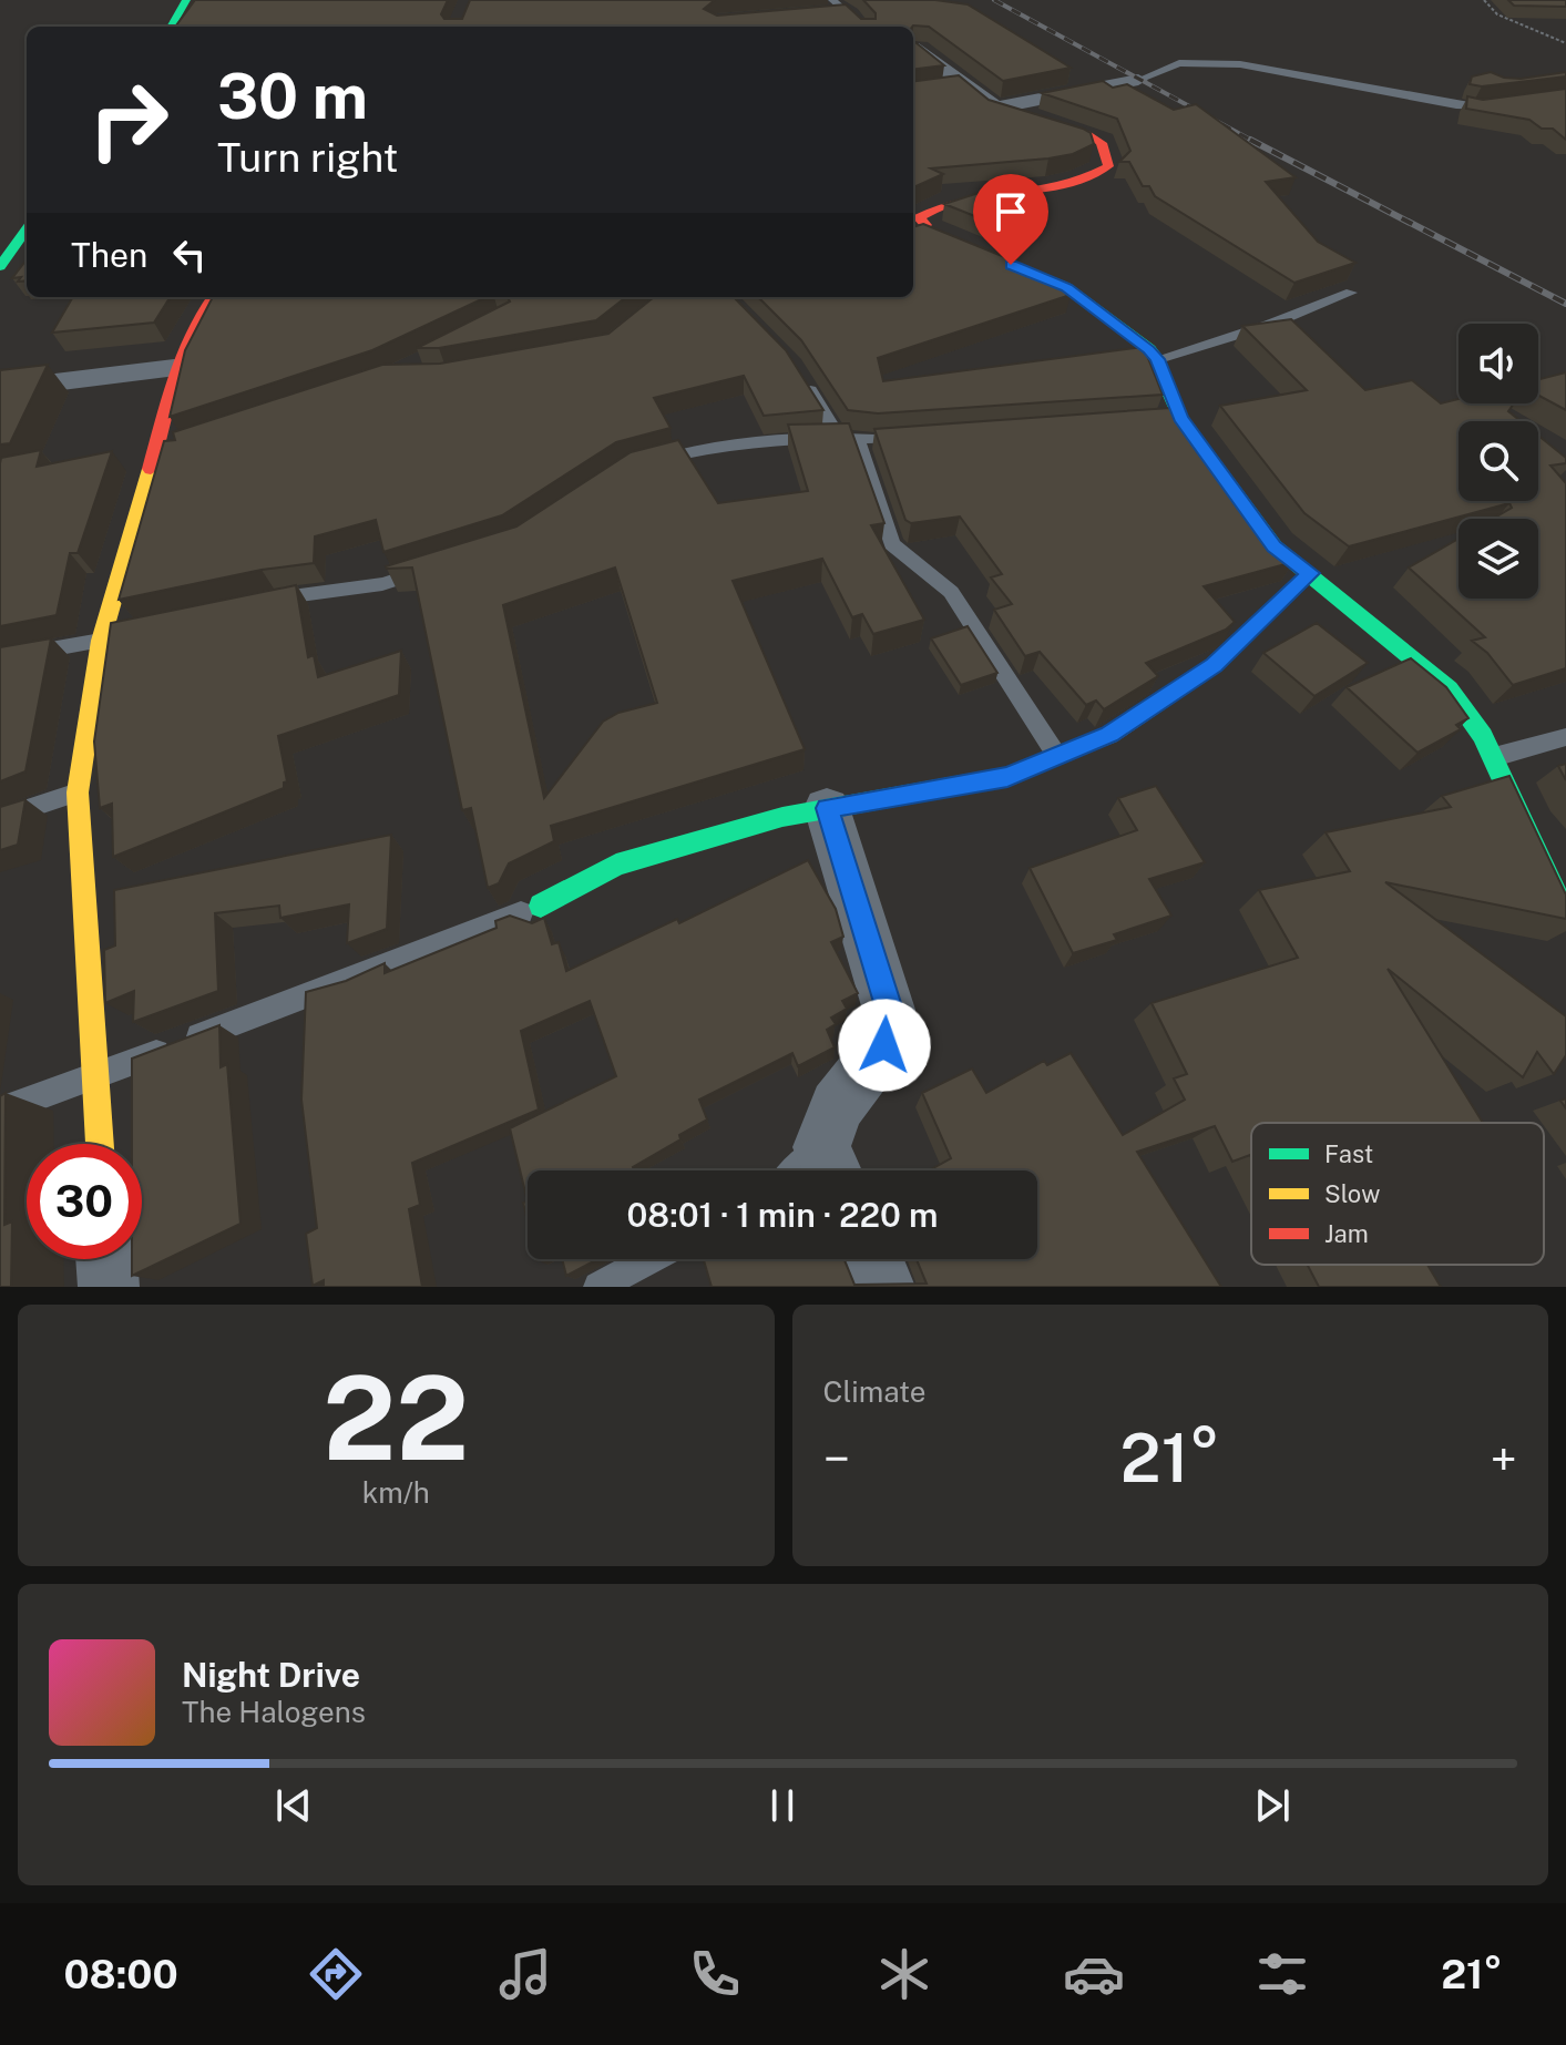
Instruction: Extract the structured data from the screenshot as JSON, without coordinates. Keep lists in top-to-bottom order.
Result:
{
  "legend": ["Fast", "Slow", "Jam"],
  "page": {
    "turn": ["30 m", "Turn right"],
    "then": "Then",
    "limit": "30",
    "trip": "08:01 · 1 min · 220 m",
    "tile": [
      ["22", "km/h"],
      "Climate"
    ],
    "heat": ["−", "21°", "+"],
    "song": ["Night Drive", "The Halogens"],
    "tabs": ["08:00", "21°"]
  }
}
